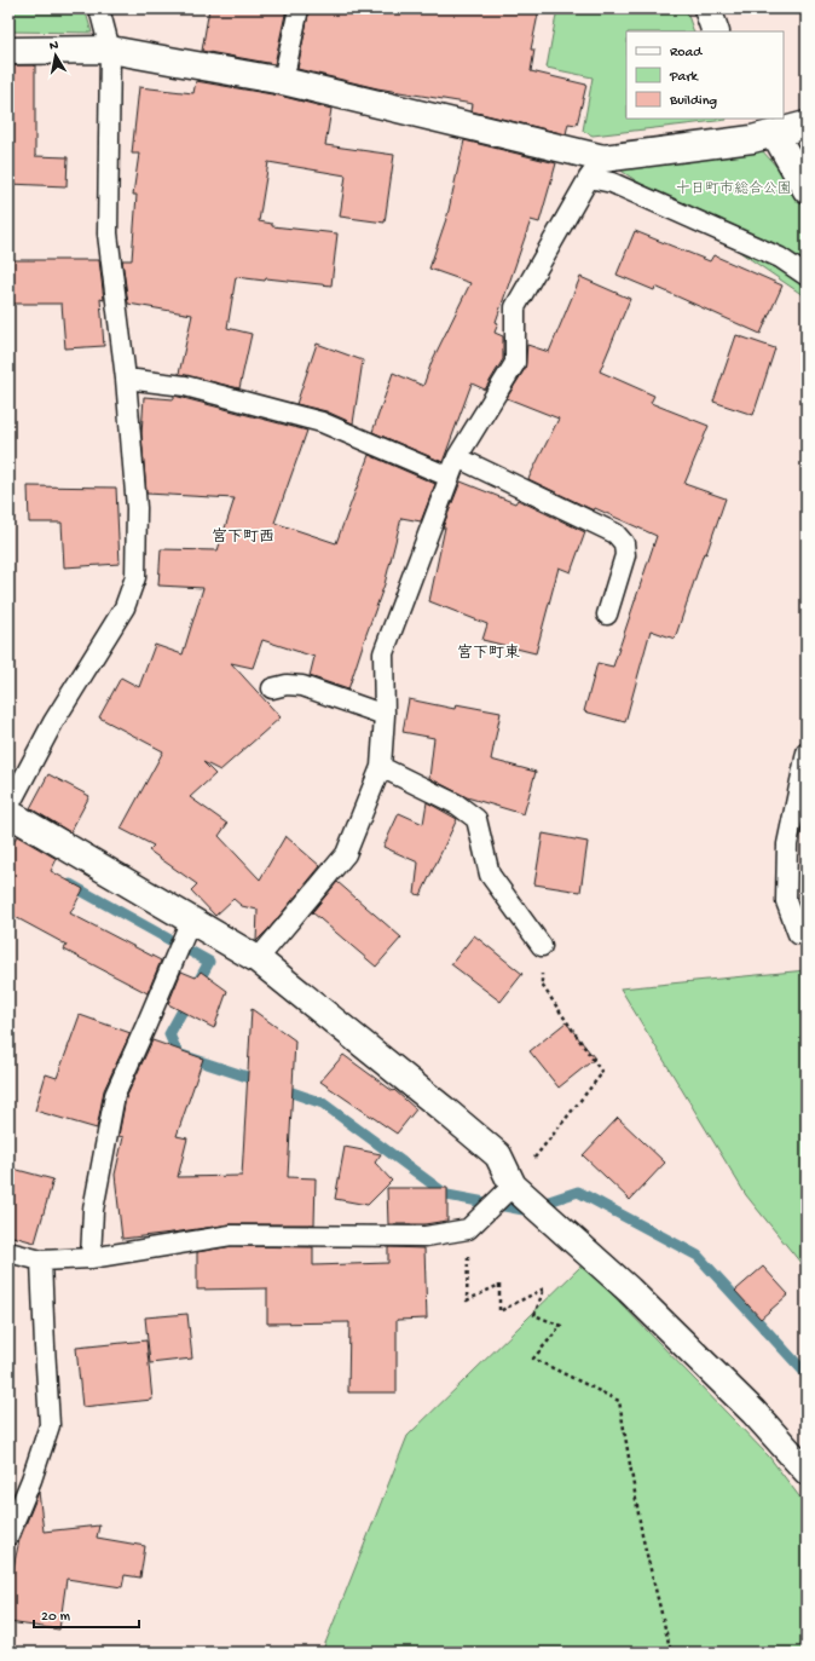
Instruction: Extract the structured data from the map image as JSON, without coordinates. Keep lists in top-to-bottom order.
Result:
{
  "districts": ["宮下町西", "宮下町東"],
  "parks": ["十日町市総合公園"],
  "legend": ["Road", "Park", "Building"],
  "scale_bar": "20 m",
  "north": "top"
}
